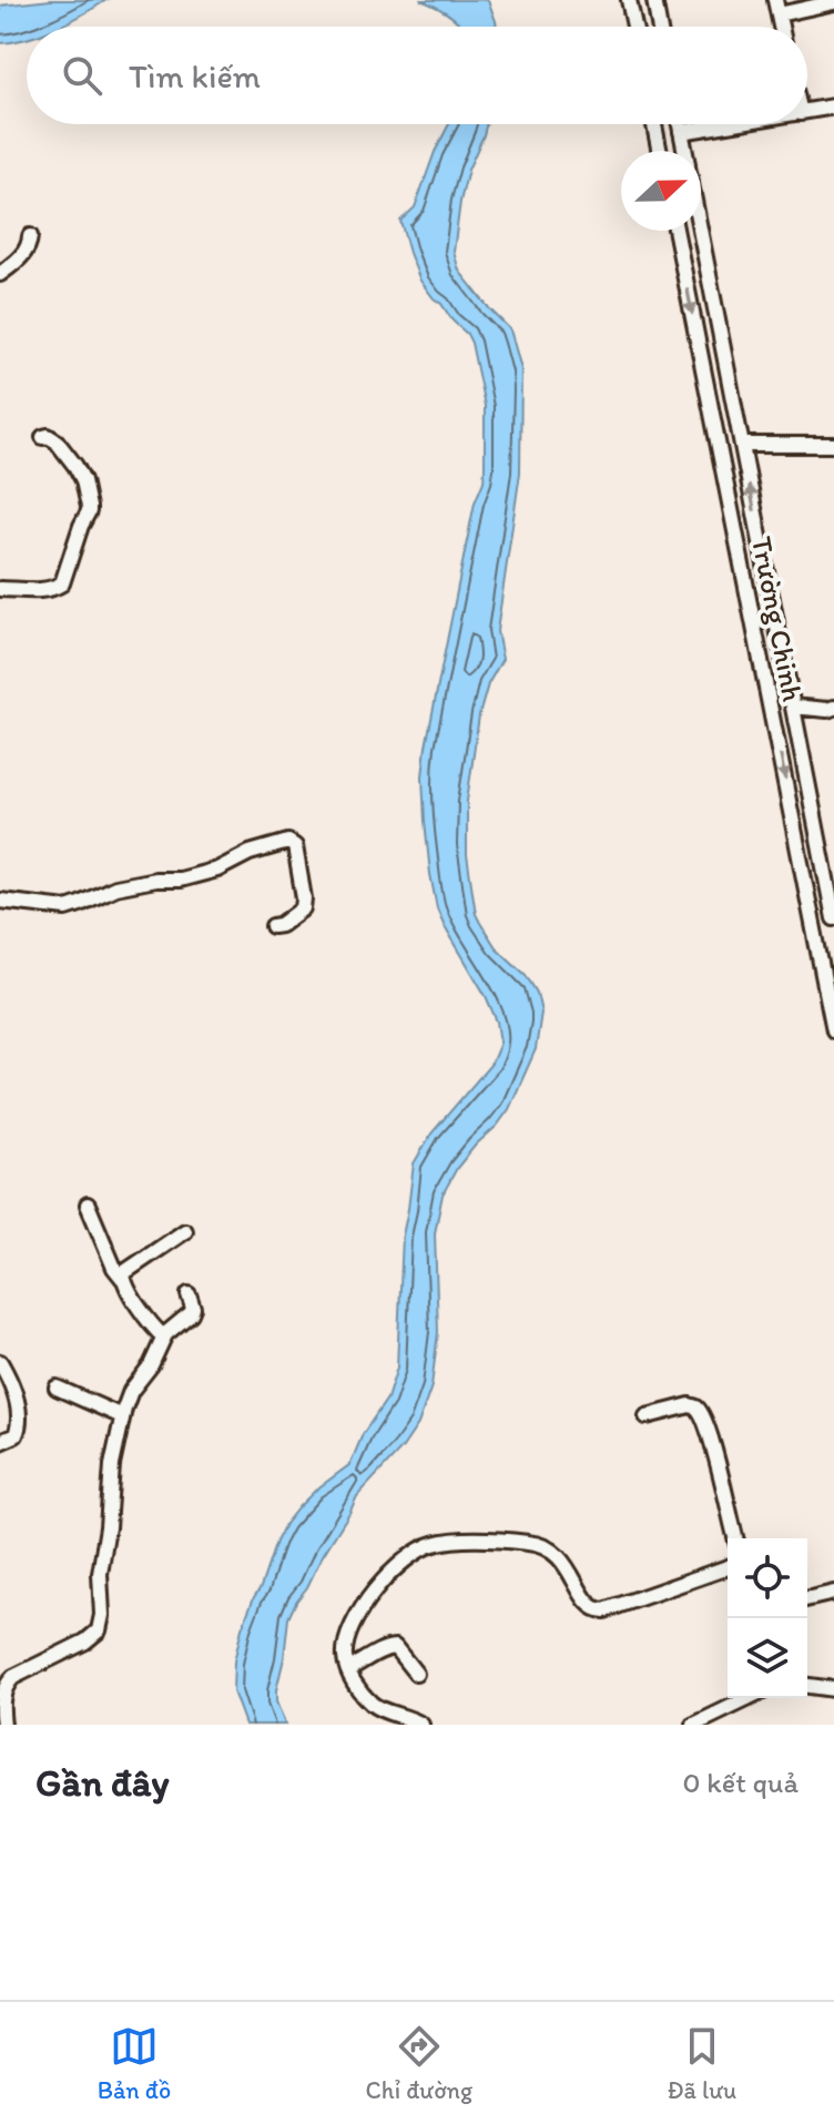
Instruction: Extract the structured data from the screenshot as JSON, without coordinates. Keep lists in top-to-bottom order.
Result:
{
  "streets": {
    "street": ["Trường Chinh"]
  },
  "north": "right",
  "page": {
    "search": "Tìm kiếm",
    "heading": ["Gần đây", "0 kết quả"],
    "nav": ["Bản đồ", "Chỉ đường", "Đã lưu"]
  }
}
